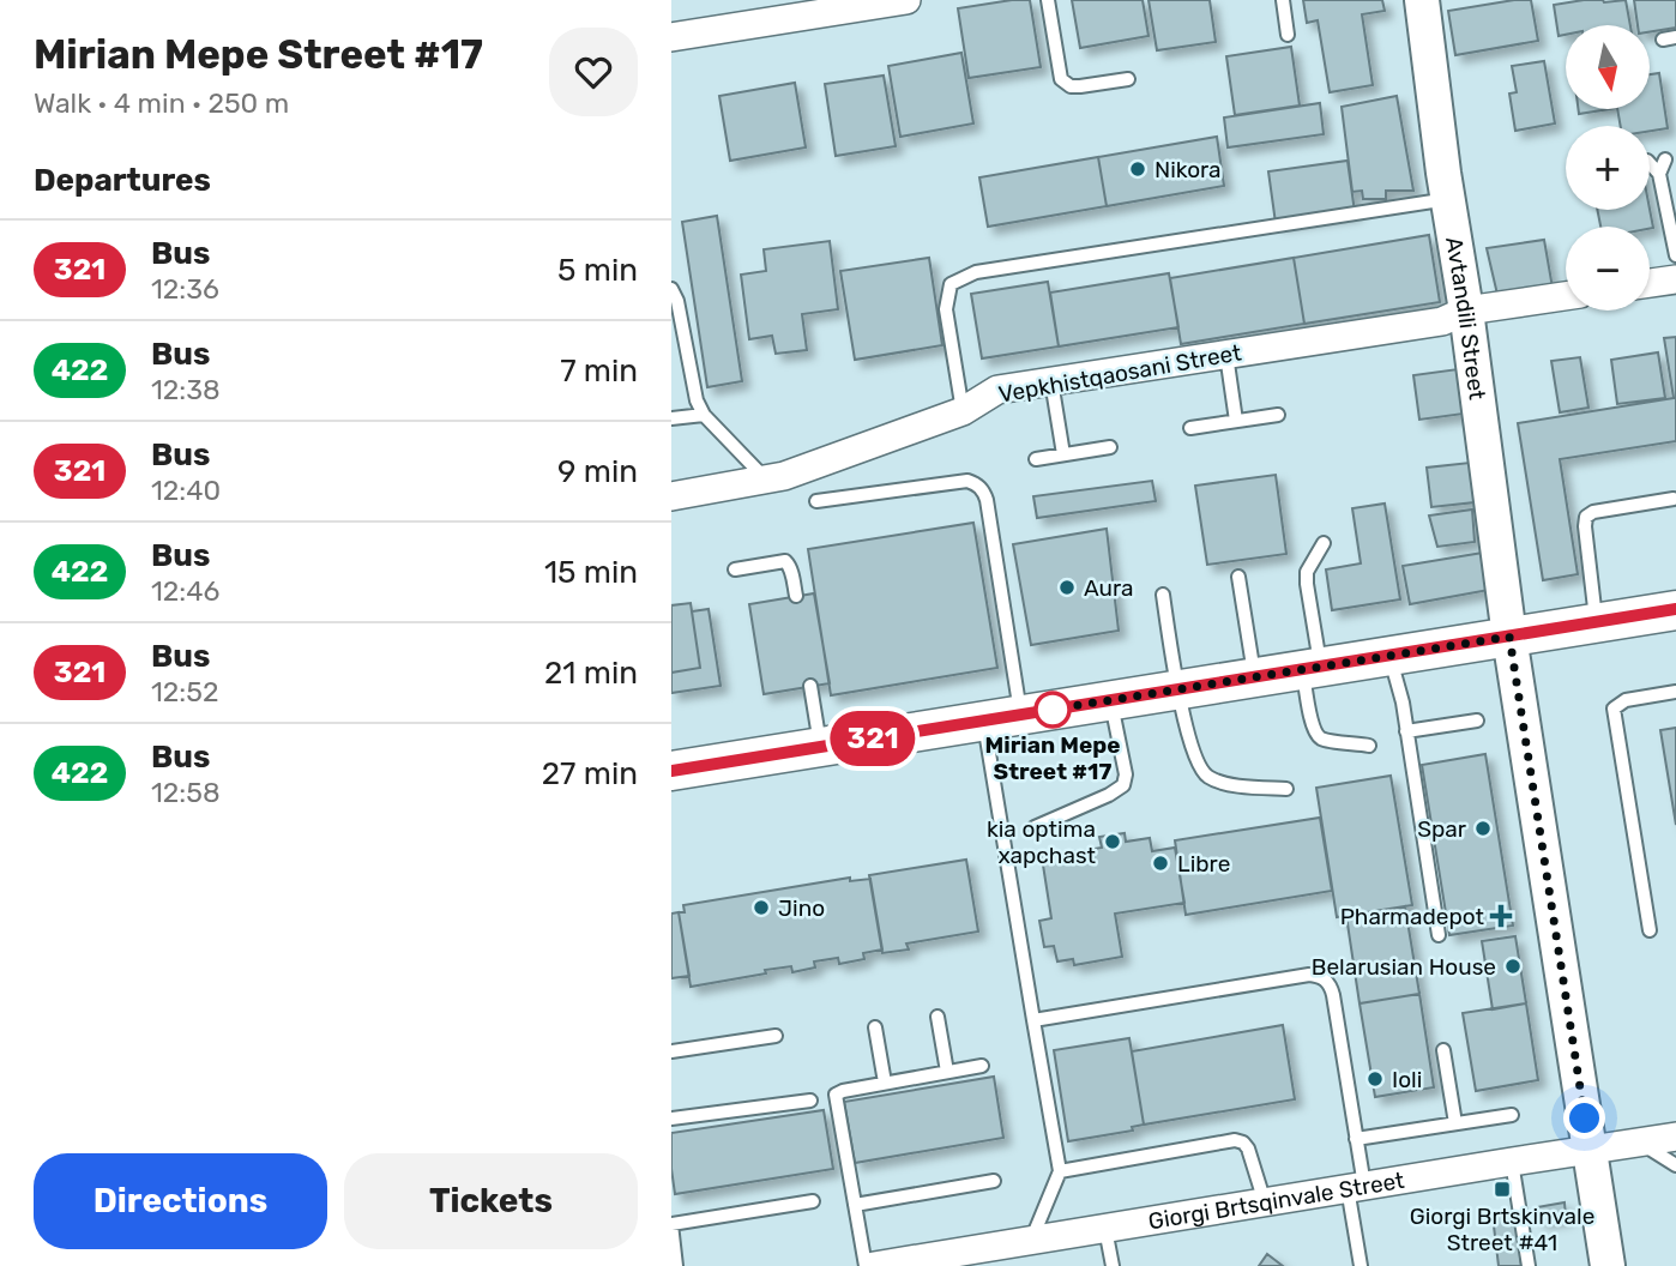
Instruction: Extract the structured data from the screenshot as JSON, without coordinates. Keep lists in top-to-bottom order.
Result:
{
  "streets": {
    "street": ["Avtandili Street", "Vepkhistqaosani Street", "Giorgi Brtsqinvale Street"]
  },
  "crossings": [
    ["Avtandili Street", "Vepkhistqaosani Street"],
    ["Avtandili Street", "Giorgi Brtsqinvale Street"]
  ],
  "places": {
    "other": [
      "Nikora",
      "Aura",
      "Mirian Mepe Street #17",
      "Spar",
      "kia optima xapchast",
      "Libre",
      "Jino",
      "Belarusian House",
      "Ioli"
    ],
    "health": ["Pharmadepot"],
    "transit": ["Giorgi Brtskinvale Street #41"]
  },
  "lines": ["bus line 321"],
  "north": "bottom",
  "page": {
    "heading": [
      ["Mirian Mepe Street #17", "Walk · 4 min · 250 m"],
      "Departures"
    ],
    "on_map": "321",
    "map_buttons": ["+", "−"],
    "list": [
      {
        "mark": "321",
        "name": "Bus",
        "note": "12:36",
        "value": "5 min"
      },
      {
        "mark": "422",
        "name": "Bus",
        "note": "12:38",
        "value": "7 min"
      },
      {
        "mark": "321",
        "name": "Bus",
        "note": "12:40",
        "value": "9 min"
      },
      {
        "mark": "422",
        "name": "Bus",
        "note": "12:46",
        "value": "15 min"
      },
      {
        "mark": "321",
        "name": "Bus",
        "note": "12:52",
        "value": "21 min"
      },
      {
        "mark": "422",
        "name": "Bus",
        "note": "12:58",
        "value": "27 min"
      }
    ],
    "buttons": ["Directions", "Tickets"]
  }
}
